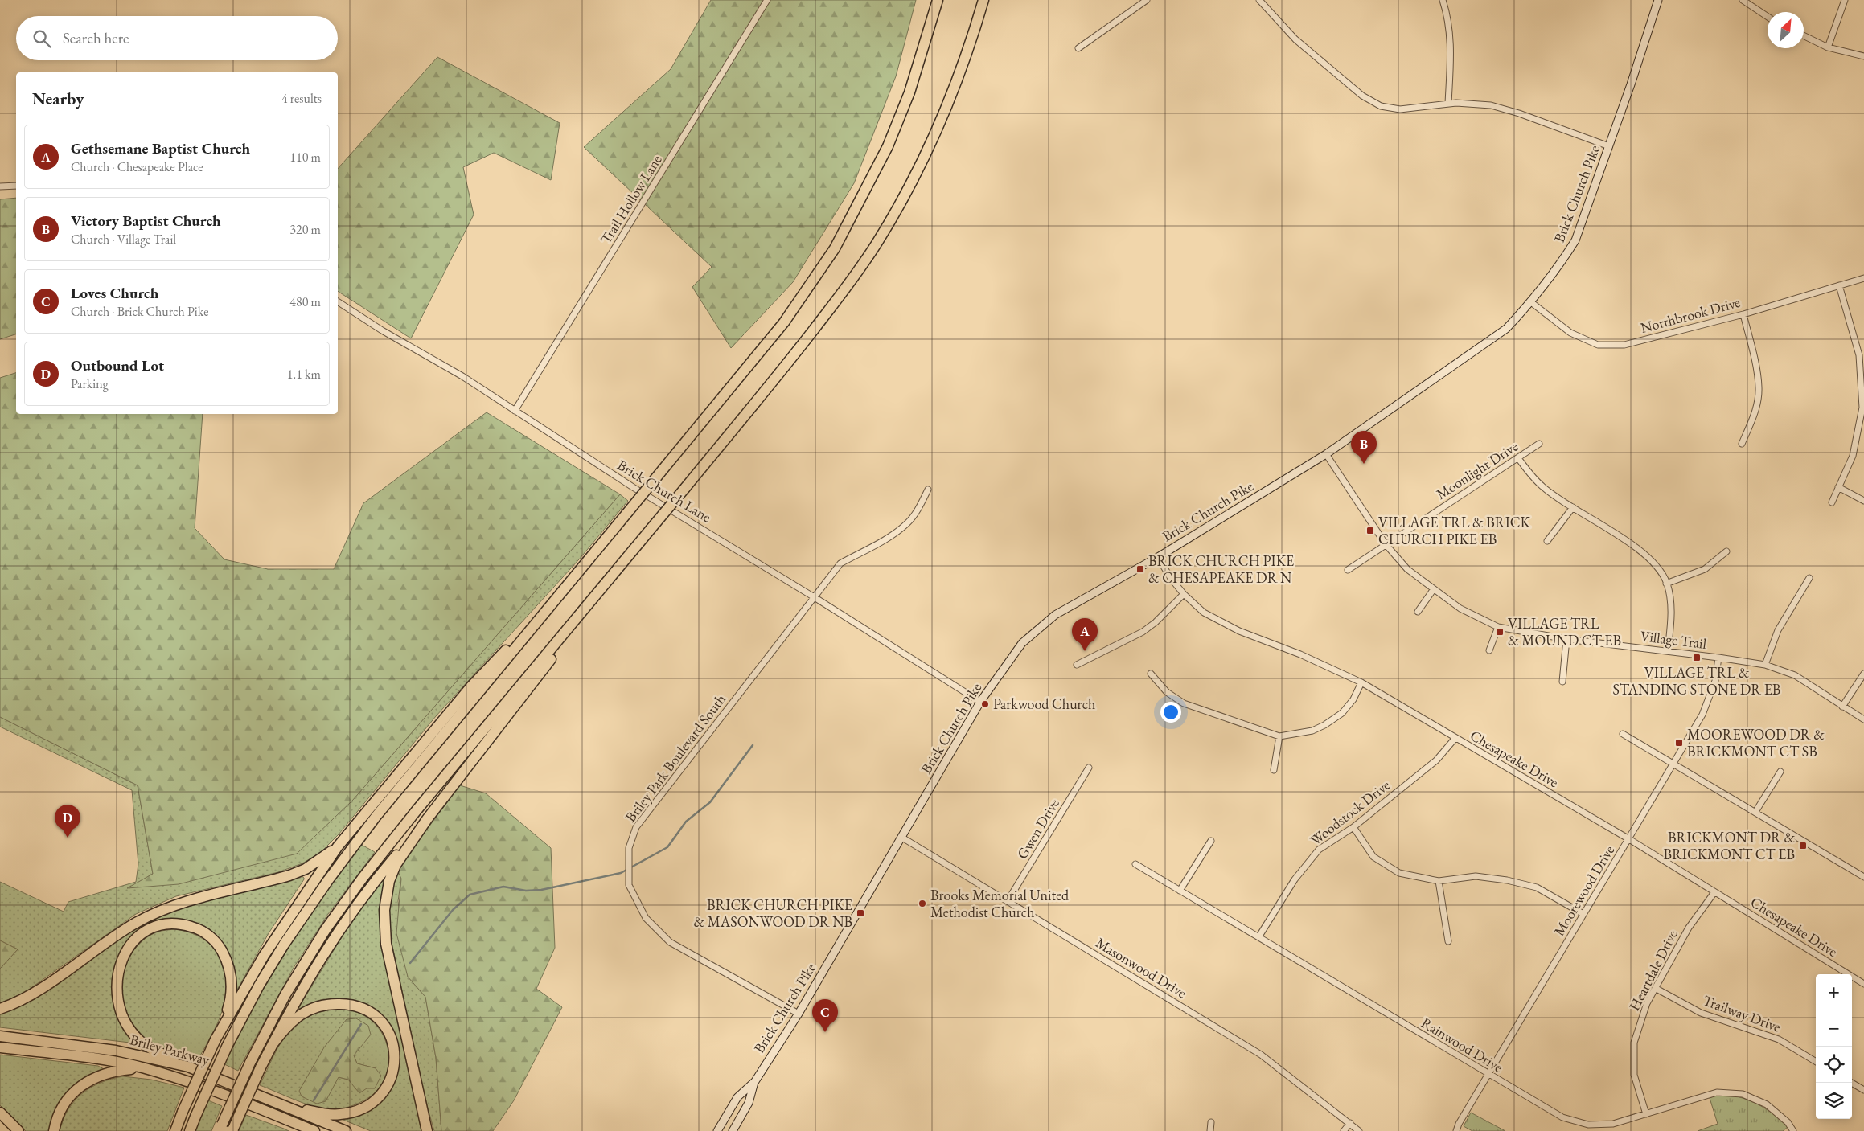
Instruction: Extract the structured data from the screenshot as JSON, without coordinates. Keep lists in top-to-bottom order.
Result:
{
  "streets": {
    "highway": ["Briley Parkway"],
    "main road": ["Brick Church Pike"],
    "street": [
      "Trail Hollow Lane",
      "Northbrook Drive",
      "Moonlight Drive",
      "Brick Church Lane",
      "Village Trail",
      "Briley Park Boulevard South",
      "Chesapeake Drive",
      "Woodstock Drive",
      "Gwen Drive",
      "Moorewood Drive",
      "Masonwood Drive",
      "Heartdale Drive",
      "Trailway Drive",
      "Rainwood Drive"
    ]
  },
  "crossings": [
    ["Brick Church Pike", "Northbrook Drive"],
    ["Brick Church Pike", "Brick Church Lane"],
    ["Brick Church Pike", "Village Trail"],
    ["Brick Church Pike", "Briley Park Boulevard South"],
    ["Brick Church Pike", "Chesapeake Drive"],
    ["Brick Church Pike", "Masonwood Drive"],
    ["Trail Hollow Lane", "Brick Church Lane"],
    ["Moonlight Drive", "Village Trail"],
    ["Brick Church Lane", "Briley Park Boulevard South"],
    ["Village Trail", "Moorewood Drive"],
    ["Chesapeake Drive", "Woodstock Drive"],
    ["Chesapeake Drive", "Moorewood Drive"],
    ["Chesapeake Drive", "Heartdale Drive"],
    ["Woodstock Drive", "Rainwood Drive"],
    ["Gwen Drive", "Masonwood Drive"],
    ["Moorewood Drive", "Rainwood Drive"],
    ["Heartdale Drive", "Trailway Drive"],
    ["Heartdale Drive", "Rainwood Drive"]
  ],
  "places": {
    "transit": [
      "VILLAGE TRL & BRICK CHURCH PIKE EB",
      "BRICK CHURCH PIKE & CHESAPEAKE DR N",
      "VILLAGE TRL & MOUND CT EB",
      "VILLAGE TRL & STANDING STONE DR EB",
      "MOOREWOOD DR & BRICKMONT CT SB",
      "BRICKMONT DR & BRICKMONT CT EB",
      "BRICK CHURCH PIKE & MASONWOOD DR NB"
    ],
    "other": ["Parkwood Church", "Brooks Memorial United Methodist Church"]
  },
  "north": "top right",
  "page": {
    "search": "Search here",
    "heading": ["Nearby", "4 results"],
    "list": [
      {
        "mark": "A",
        "name": "Gethsemane Baptist Church",
        "note": "Church · Chesapeake Place",
        "value": "110 m"
      },
      {
        "mark": "B",
        "name": "Victory Baptist Church",
        "note": "Church · Village Trail",
        "value": "320 m"
      },
      {
        "mark": "C",
        "name": "Loves Church",
        "note": "Church · Brick Church Pike",
        "value": "480 m"
      },
      {
        "mark": "D",
        "name": "Outbound Lot",
        "note": "Parking",
        "value": "1.1 km"
      }
    ],
    "pins": [
      "B",
      "A",
      "D",
      "C"
    ],
    "map_buttons": ["+", "−"]
  }
}
